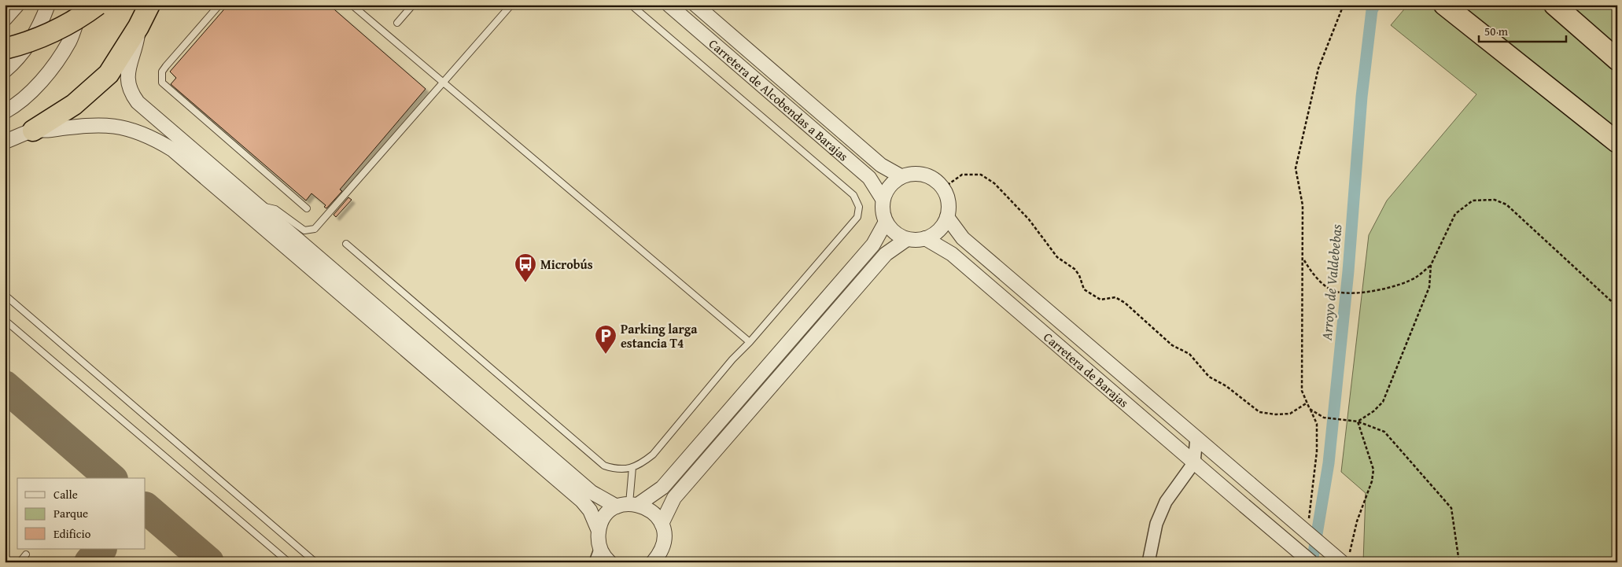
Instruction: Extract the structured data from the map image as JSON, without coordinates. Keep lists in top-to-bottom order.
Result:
{
  "streets": {
    "street": ["Carretera de Alcobendas a Barajas", "Carretera de Barajas"]
  },
  "crossings": [
    ["Carretera de Alcobendas a Barajas", "Carretera de Barajas"]
  ],
  "water": ["Arroyo de Valdebebas"],
  "places": {
    "bus stop": ["Microbús"],
    "parking": ["Parking larga estancia T4"]
  },
  "legend": ["Calle", "Parque", "Edificio"],
  "scale_bar": "50 m"
}
